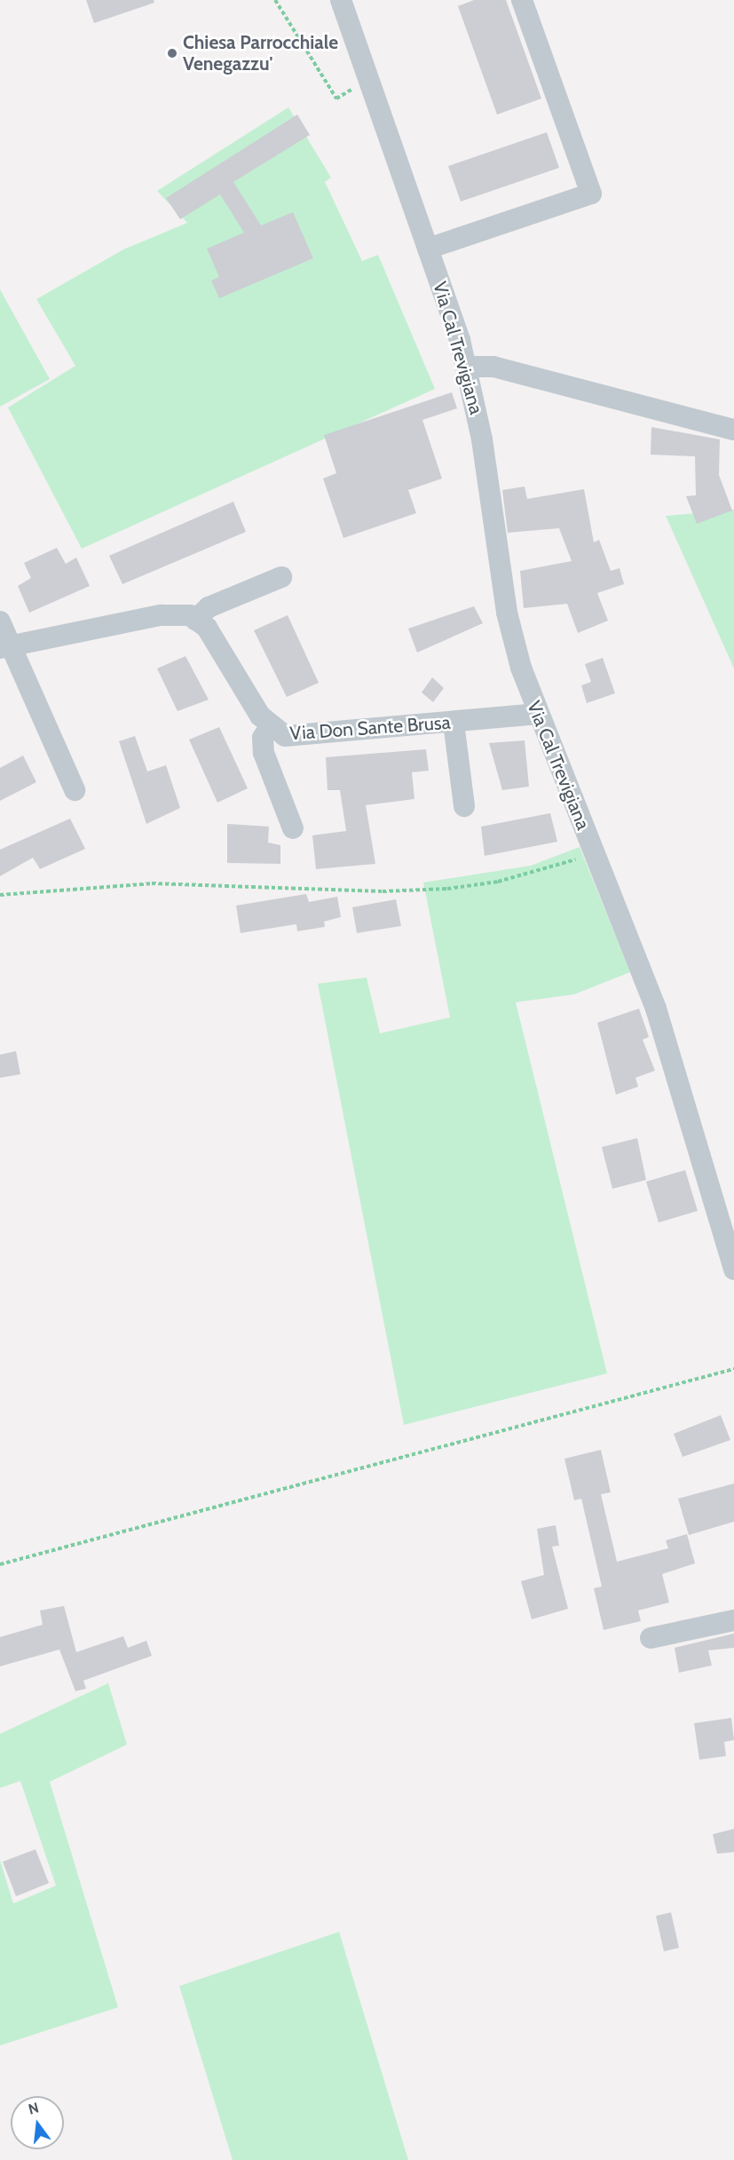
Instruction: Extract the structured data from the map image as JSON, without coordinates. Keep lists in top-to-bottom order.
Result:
{
  "streets": {
    "street": ["Via Cal Trevigiana", "Via Don Sante Brusa"]
  },
  "crossings": [
    ["Via Cal Trevigiana", "Via Don Sante Brusa"]
  ],
  "places": ["Chiesa Parrocchiale Venegazzu'"],
  "north": "top"
}
